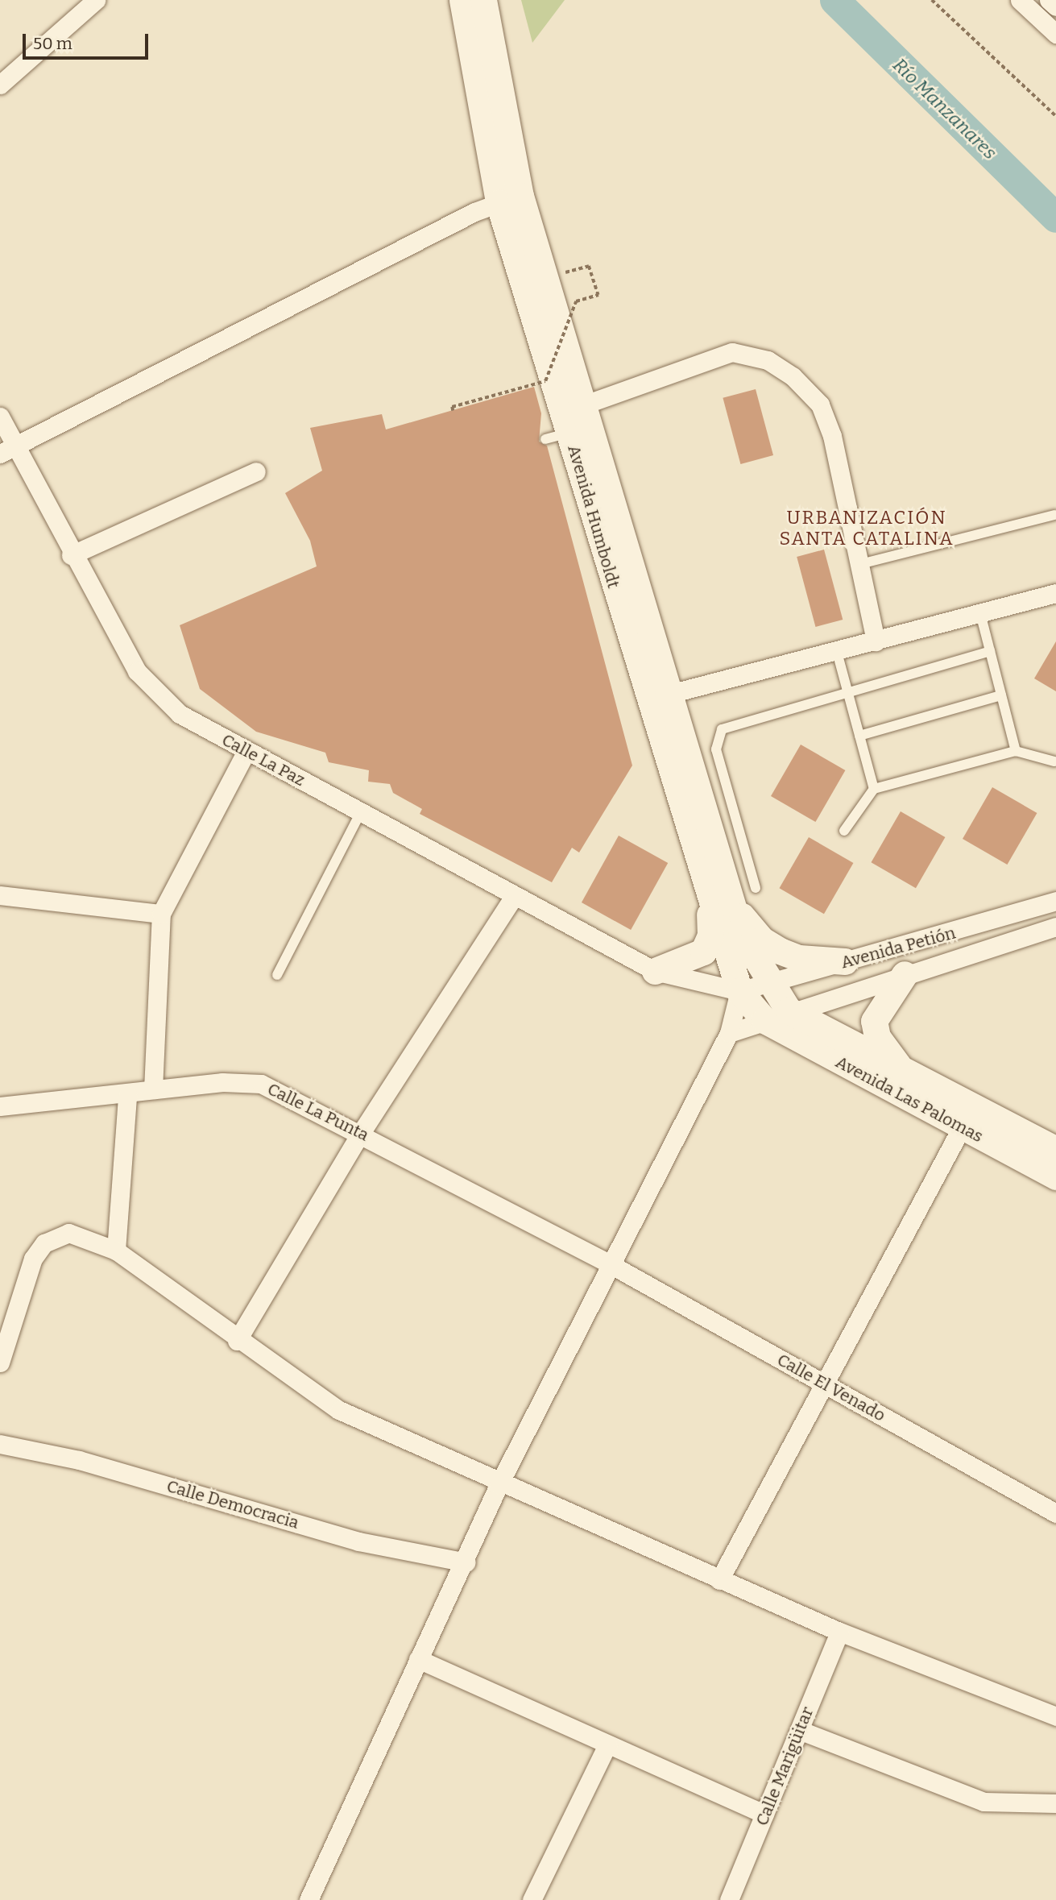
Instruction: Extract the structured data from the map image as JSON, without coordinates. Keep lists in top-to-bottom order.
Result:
{
  "streets": {
    "main road": ["Avenida Humboldt", "Avenida Las Palomas"],
    "street": [
      "Calle La Paz",
      "Avenida Petión",
      "Calle La Punta",
      "Calle El Venado",
      "Calle Democracia",
      "Calle Marigüitar"
    ]
  },
  "crossings": [
    ["Avenida Humboldt", "Calle La Paz"],
    ["Avenida Humboldt", "Avenida Petión"],
    ["Avenida Humboldt", "Avenida Las Palomas"],
    ["Calle La Paz", "Avenida Petión"],
    ["Avenida Petión", "Avenida Las Palomas"],
    ["Calle La Punta", "Calle El Venado"]
  ],
  "districts": ["URBANIZACIÓN SANTA CATALINA"],
  "water": ["Río Manzanares"],
  "scale_bar": "50 m"
}
